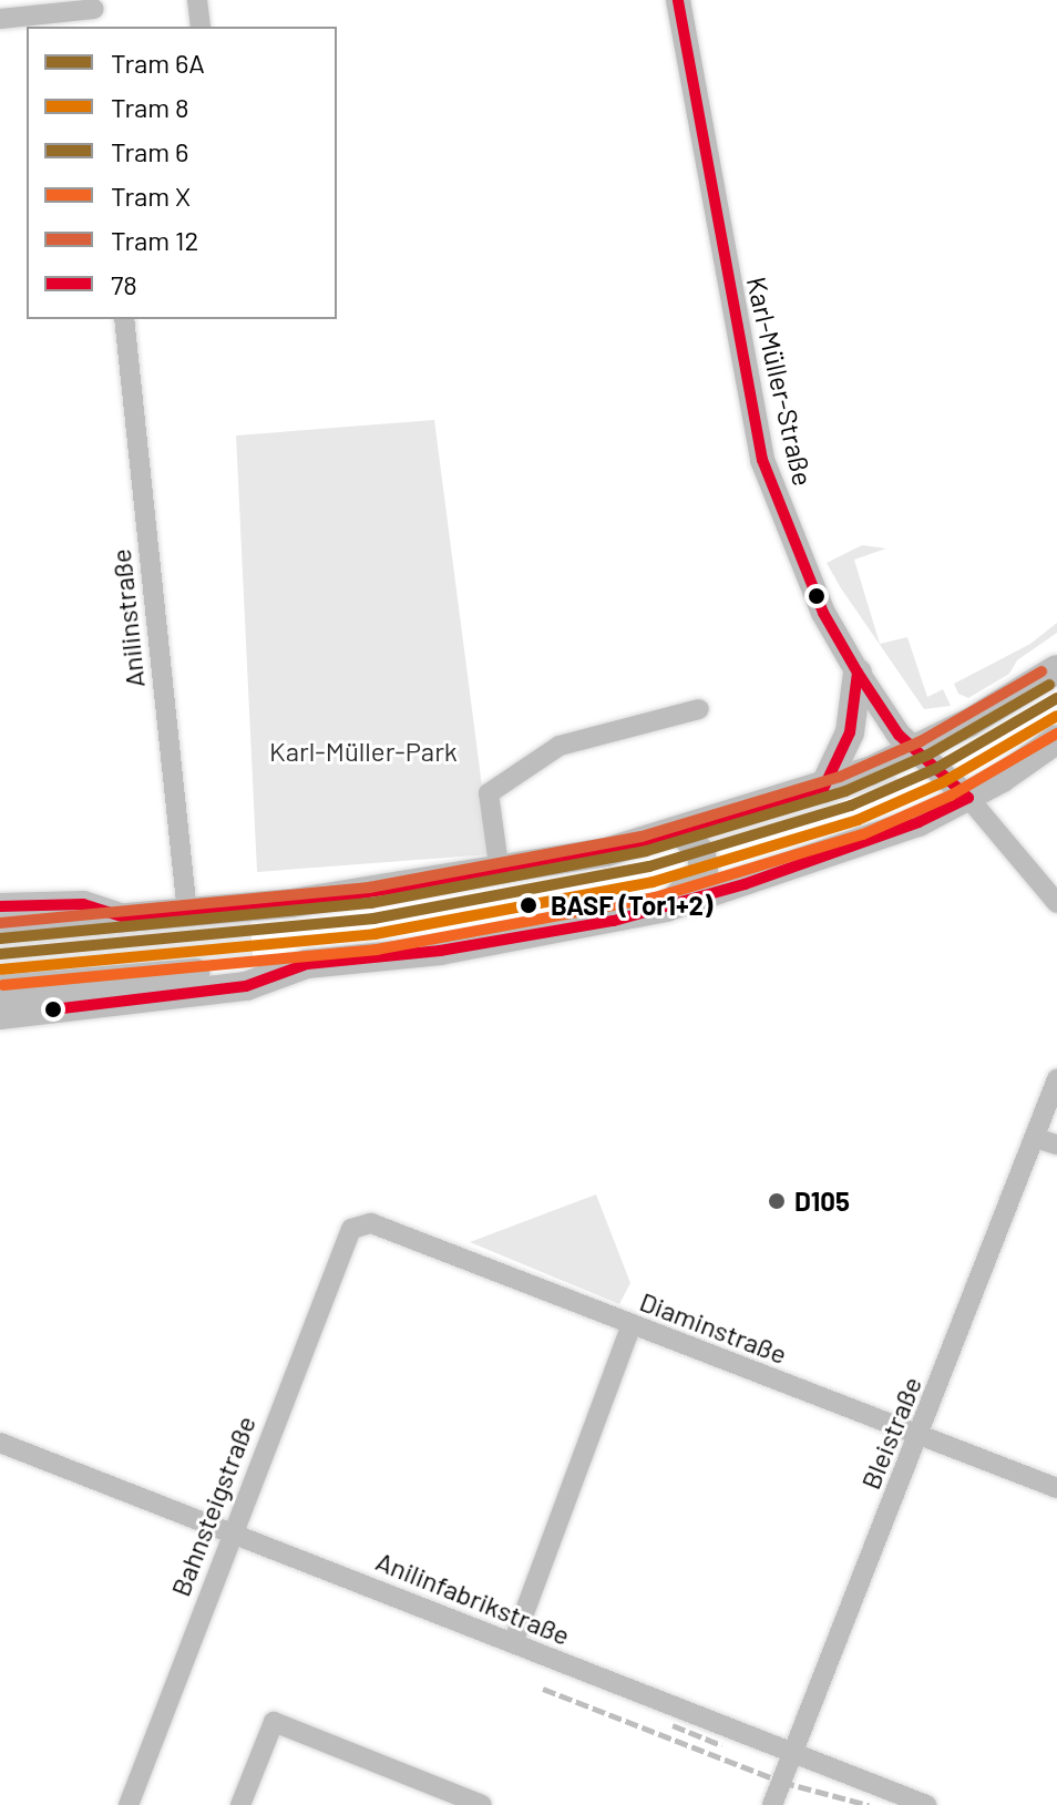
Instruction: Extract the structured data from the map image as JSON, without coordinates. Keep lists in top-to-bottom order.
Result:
{
  "streets": {
    "street": [
      "Karl-Müller-Straße",
      "Anilinstraße",
      "Diaminstraße",
      "Bleistraße",
      "Bahnsteigstraße",
      "Anilinfabrikstraße"
    ]
  },
  "crossings": [
    ["Diaminstraße", "Bleistraße"],
    ["Diaminstraße", "Bahnsteigstraße"],
    ["Bleistraße", "Anilinfabrikstraße"],
    ["Bahnsteigstraße", "Anilinfabrikstraße"]
  ],
  "parks": ["Karl-Müller-Park"],
  "places": ["BASF (Tor1+2)", "D105"],
  "lines": [
    "transit line 78",
    "tram line 12",
    "tram line 6",
    "tram line 6A",
    "tram line 8",
    "tram line X"
  ],
  "legend": [
    "Tram 6A",
    "Tram 8",
    "Tram 6",
    "Tram X",
    "Tram 12",
    "78"
  ]
}
